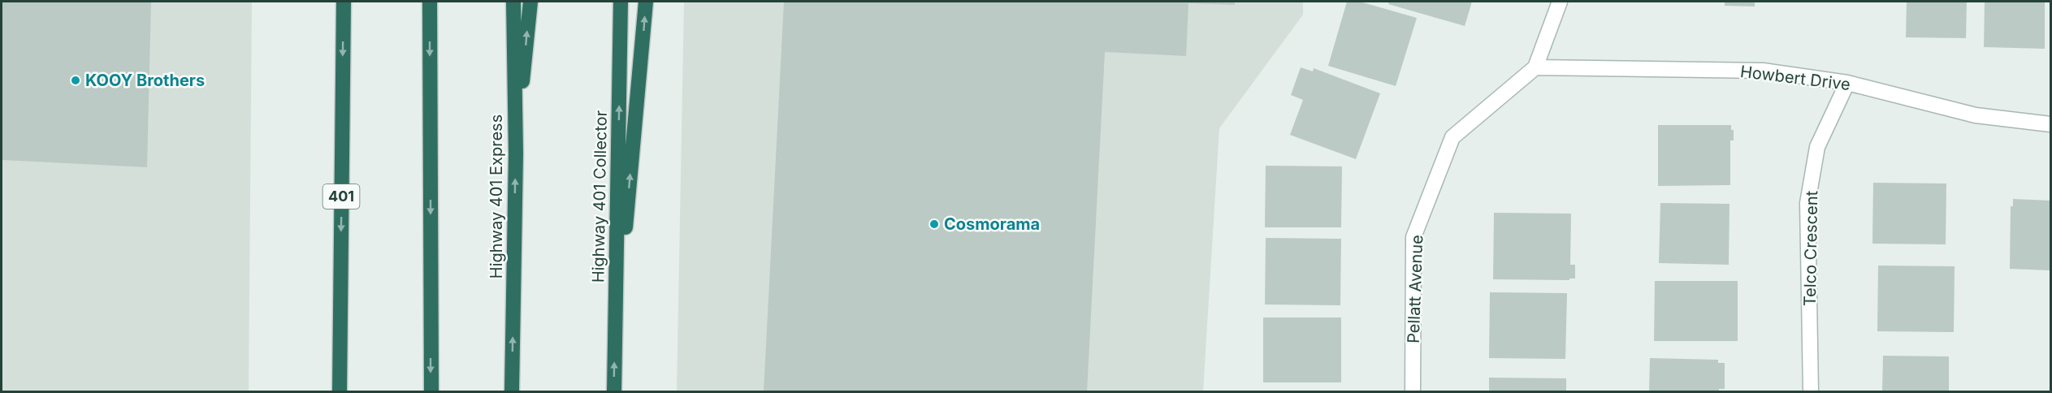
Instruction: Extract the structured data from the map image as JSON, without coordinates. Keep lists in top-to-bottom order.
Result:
{
  "streets": {
    "highway": ["401", "Highway 401 Express", "Highway 401 Collector"],
    "street": ["Howbert Drive", "Telco Crescent", "Pellatt Avenue"]
  },
  "crossings": [
    ["Howbert Drive", "Telco Crescent"],
    ["Howbert Drive", "Pellatt Avenue"]
  ],
  "places": ["KOOY Brothers", "Cosmorama"]
}
